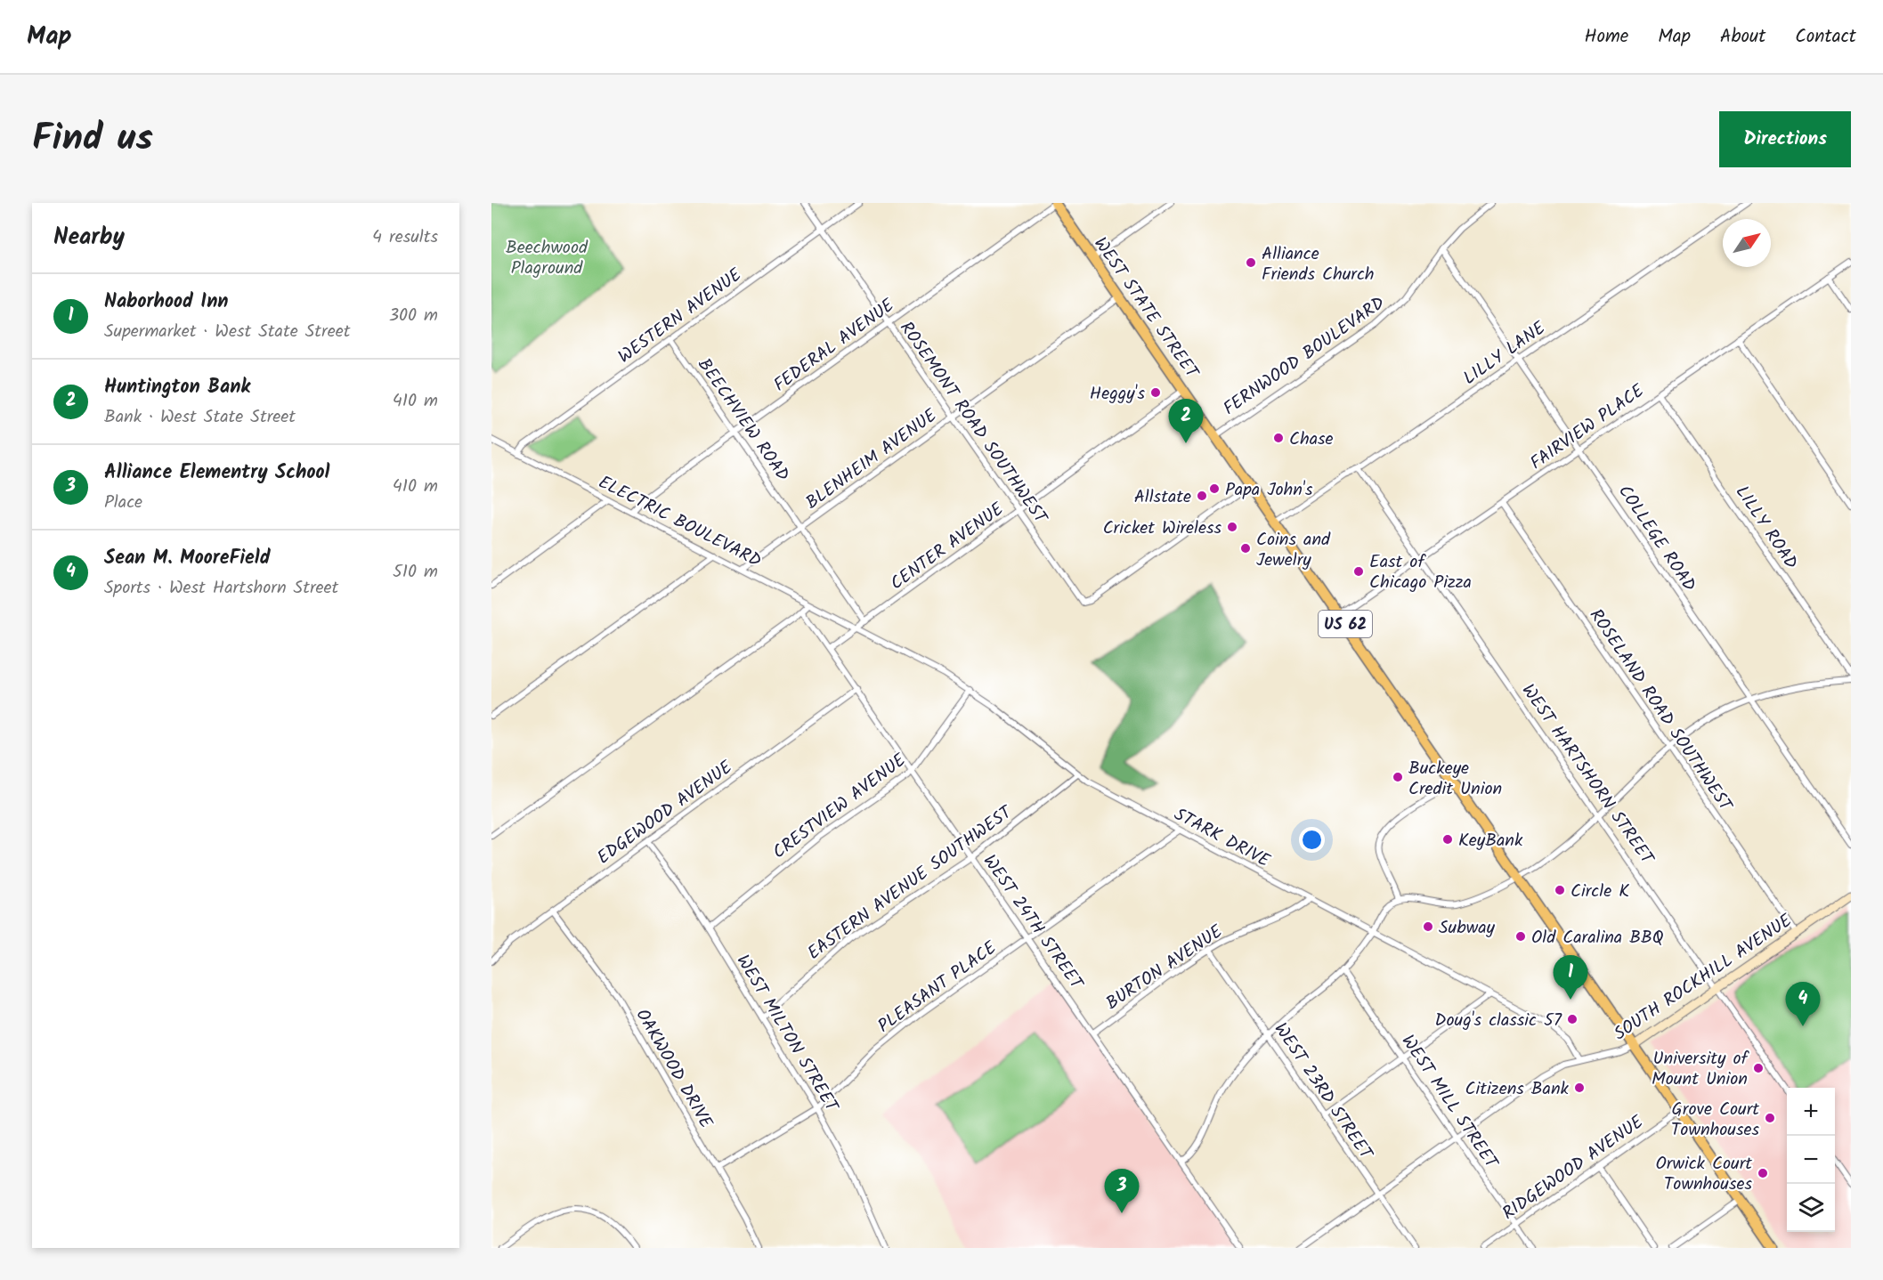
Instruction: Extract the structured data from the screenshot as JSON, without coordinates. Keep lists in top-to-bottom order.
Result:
{
  "streets": {
    "highway": ["WEST STATE STREET", "US 62"],
    "street": [
      "WESTERN AVENUE",
      "FEDERAL AVENUE",
      "LILLY LANE",
      "FERNWOOD BOULEVARD",
      "BEECHVIEW ROAD",
      "ROSEMONT ROAD SOUTHWEST",
      "FAIRVIEW PLACE",
      "BLENHEIM AVENUE",
      "ELECTRIC BOULEVARD",
      "LILLY ROAD",
      "COLLEGE ROAD",
      "CENTER AVENUE",
      "ROSELAND ROAD SOUTHWEST",
      "WEST HARTSHORN STREET",
      "CRESTVIEW AVENUE",
      "EDGEWOOD AVENUE",
      "STARK DRIVE",
      "EASTERN AVENUE SOUTHWEST",
      "WEST 24TH STREET",
      "BURTON AVENUE",
      "SOUTH ROCKHILL AVENUE",
      "PLEASANT PLACE",
      "WEST MILTON STREET",
      "OAKWOOD DRIVE",
      "WEST 23RD STREET",
      "WEST MILL STREET",
      "RIDGEWOOD AVENUE"
    ]
  },
  "crossings": [
    ["WEST STATE STREET", "FEDERAL AVENUE"],
    ["WEST STATE STREET", "LILLY LANE"],
    ["WEST STATE STREET", "FERNWOOD BOULEVARD"],
    ["WEST STATE STREET", "ROSEMONT ROAD SOUTHWEST"],
    ["WEST STATE STREET", "FAIRVIEW PLACE"],
    ["WEST STATE STREET", "BLENHEIM AVENUE"],
    ["WEST STATE STREET", "CENTER AVENUE"],
    ["WEST STATE STREET", "SOUTH ROCKHILL AVENUE"],
    ["WEST STATE STREET", "RIDGEWOOD AVENUE"],
    ["WESTERN AVENUE", "BEECHVIEW ROAD"],
    ["WESTERN AVENUE", "ROSEMONT ROAD SOUTHWEST"],
    ["WESTERN AVENUE", "ELECTRIC BOULEVARD"],
    ["FEDERAL AVENUE", "BEECHVIEW ROAD"],
    ["FEDERAL AVENUE", "ROSEMONT ROAD SOUTHWEST"],
    ["FEDERAL AVENUE", "ELECTRIC BOULEVARD"],
    ["LILLY LANE", "COLLEGE ROAD"],
    ["LILLY LANE", "WEST HARTSHORN STREET"],
    ["FERNWOOD BOULEVARD", "COLLEGE ROAD"],
    ["BEECHVIEW ROAD", "BLENHEIM AVENUE"],
    ["BEECHVIEW ROAD", "CENTER AVENUE"],
    ["ROSEMONT ROAD SOUTHWEST", "BLENHEIM AVENUE"],
    ["ROSEMONT ROAD SOUTHWEST", "CENTER AVENUE"],
    ["FAIRVIEW PLACE", "LILLY ROAD"],
    ["FAIRVIEW PLACE", "COLLEGE ROAD"],
    ["FAIRVIEW PLACE", "ROSELAND ROAD SOUTHWEST"],
    ["FAIRVIEW PLACE", "WEST HARTSHORN STREET"],
    ["BLENHEIM AVENUE", "ELECTRIC BOULEVARD"],
    ["ELECTRIC BOULEVARD", "CENTER AVENUE"],
    ["ELECTRIC BOULEVARD", "STARK DRIVE"],
    ["CENTER AVENUE", "STARK DRIVE"],
    ["CENTER AVENUE", "WEST 24TH STREET"],
    ["ROSELAND ROAD SOUTHWEST", "SOUTH ROCKHILL AVENUE"],
    ["WEST HARTSHORN STREET", "SOUTH ROCKHILL AVENUE"],
    ["CRESTVIEW AVENUE", "STARK DRIVE"],
    ["CRESTVIEW AVENUE", "WEST 24TH STREET"],
    ["CRESTVIEW AVENUE", "WEST MILTON STREET"],
    ["EDGEWOOD AVENUE", "WEST 24TH STREET"],
    ["EDGEWOOD AVENUE", "WEST MILTON STREET"],
    ["EDGEWOOD AVENUE", "OAKWOOD DRIVE"],
    ["STARK DRIVE", "EASTERN AVENUE SOUTHWEST"],
    ["STARK DRIVE", "BURTON AVENUE"],
    ["STARK DRIVE", "SOUTH ROCKHILL AVENUE"],
    ["STARK DRIVE", "PLEASANT PLACE"],
    ["EASTERN AVENUE SOUTHWEST", "WEST 24TH STREET"],
    ["EASTERN AVENUE SOUTHWEST", "WEST MILTON STREET"],
    ["WEST 24TH STREET", "BURTON AVENUE"],
    ["WEST 24TH STREET", "PLEASANT PLACE"],
    ["BURTON AVENUE", "WEST 23RD STREET"],
    ["SOUTH ROCKHILL AVENUE", "WEST 23RD STREET"],
    ["SOUTH ROCKHILL AVENUE", "WEST MILL STREET"],
    ["PLEASANT PLACE", "WEST MILTON STREET"],
    ["PLEASANT PLACE", "OAKWOOD DRIVE"],
    ["WEST MILL STREET", "RIDGEWOOD AVENUE"]
  ],
  "parks": ["Beechwood Plaground"],
  "places": [
    "Alliance Friends Church",
    "Heggy's",
    "Chase",
    "Papa John's",
    "Allstate",
    "Cricket Wireless",
    "Coins and Jewelry",
    "East of Chicago Pizza",
    "Buckeye Credit Union",
    "KeyBank",
    "Circle K",
    "Subway",
    "Old Caralina BBQ",
    "Doug's classic 57",
    "University of Mount Union",
    "Citizens Bank",
    "Grove Court Townhouses",
    "Orwick Court Townhouses"
  ],
  "north": "top right",
  "page": {
    "header": "Map",
    "nav": [
      "Home",
      "Map",
      "About",
      "Contact"
    ],
    "title": "Find us",
    "buttons": "Directions",
    "heading": ["Nearby", "4 results"],
    "list": [
      {
        "mark": "1",
        "name": "Naborhood Inn",
        "note": "Supermarket · West State Street",
        "value": "300 m"
      },
      {
        "mark": "2",
        "name": "Huntington Bank",
        "note": "Bank · West State Street",
        "value": "410 m"
      },
      {
        "mark": "3",
        "name": "Alliance Elementry School",
        "note": "Place",
        "value": "410 m"
      },
      {
        "mark": "4",
        "name": "Sean M. MooreField",
        "note": "Sports · West Hartshorn Street",
        "value": "510 m"
      }
    ],
    "pins": [
      "2",
      "1",
      "4",
      "3"
    ],
    "map_buttons": ["+", "−"]
  }
}
